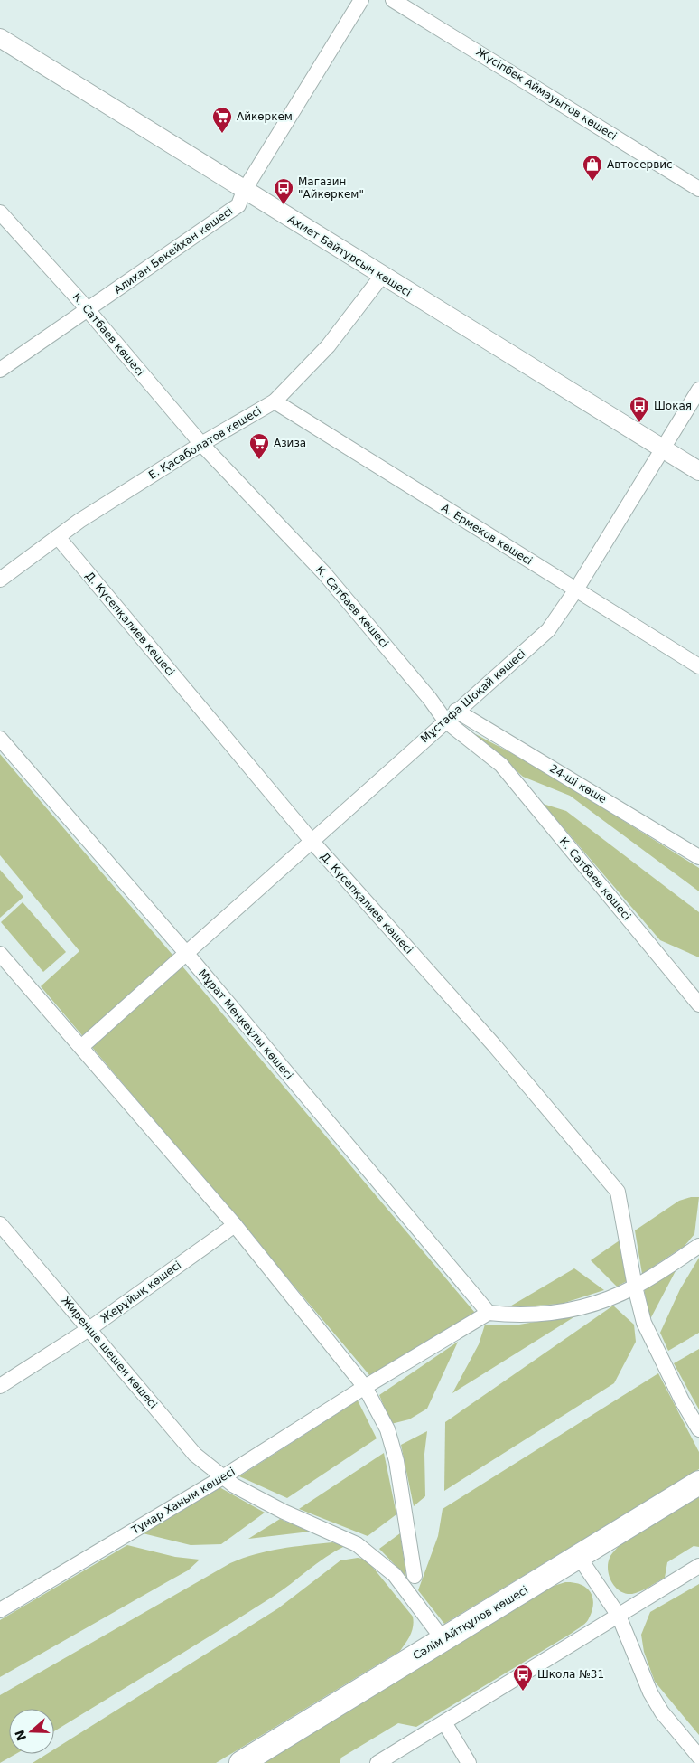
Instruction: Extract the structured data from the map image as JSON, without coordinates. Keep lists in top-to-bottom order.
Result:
{
  "streets": {
    "highway": ["Сәлім Айтқұлов көшесі"],
    "street": [
      "Жүсіпбек Аймауытов көшесі",
      "Алихан Бөкейхан көшесі",
      "Ахмет Байтұрсын көшесі",
      "К. Сатбаев көшесі",
      "Е. Қасаболатов көшесі",
      "А. Ермеков көшесі",
      "Д. Күсепқалиев көшесі",
      "Мұстафа Шоқай көшесі",
      "24-ші көше",
      "Мұрат Мөңкеұлы көшесі",
      "Жерұйық көшесі",
      "Жиренше шешен көшесі",
      "Тұмар Ханым көшесі"
    ]
  },
  "crossings": [
    ["Алихан Бөкейхан көшесі", "Ахмет Байтұрсын көшесі"],
    ["Алихан Бөкейхан көшесі", "К. Сатбаев көшесі"],
    ["Ахмет Байтұрсын көшесі", "Е. Қасаболатов көшесі"],
    ["Ахмет Байтұрсын көшесі", "Мұстафа Шоқай көшесі"],
    ["К. Сатбаев көшесі", "Е. Қасаболатов көшесі"],
    ["К. Сатбаев көшесі", "Мұстафа Шоқай көшесі"],
    ["К. Сатбаев көшесі", "24-ші көше"],
    ["Е. Қасаболатов көшесі", "А. Ермеков көшесі"],
    ["Е. Қасаболатов көшесі", "Д. Күсепқалиев көшесі"],
    ["А. Ермеков көшесі", "Мұстафа Шоқай көшесі"],
    ["Д. Күсепқалиев көшесі", "Мұстафа Шоқай көшесі"],
    ["Мұстафа Шоқай көшесі", "24-ші көше"],
    ["Мұстафа Шоқай көшесі", "Мұрат Мөңкеұлы көшесі"],
    ["Мұрат Мөңкеұлы көшесі", "Тұмар Ханым көшесі"],
    ["Жерұйық көшесі", "Жиренше шешен көшесі"],
    ["Жиренше шешен көшесі", "Тұмар Ханым көшесі"],
    ["Жиренше шешен көшесі", "Сәлім Айтқұлов көшесі"]
  ],
  "places": {
    "supermarket": ["Айкөркем", "Азиза"],
    "shop": ["Автосервис"],
    "bus stop": ["Магазин \"Айкөркем\"", "Шокая", "Школа №31"]
  },
  "north": "left"
}
